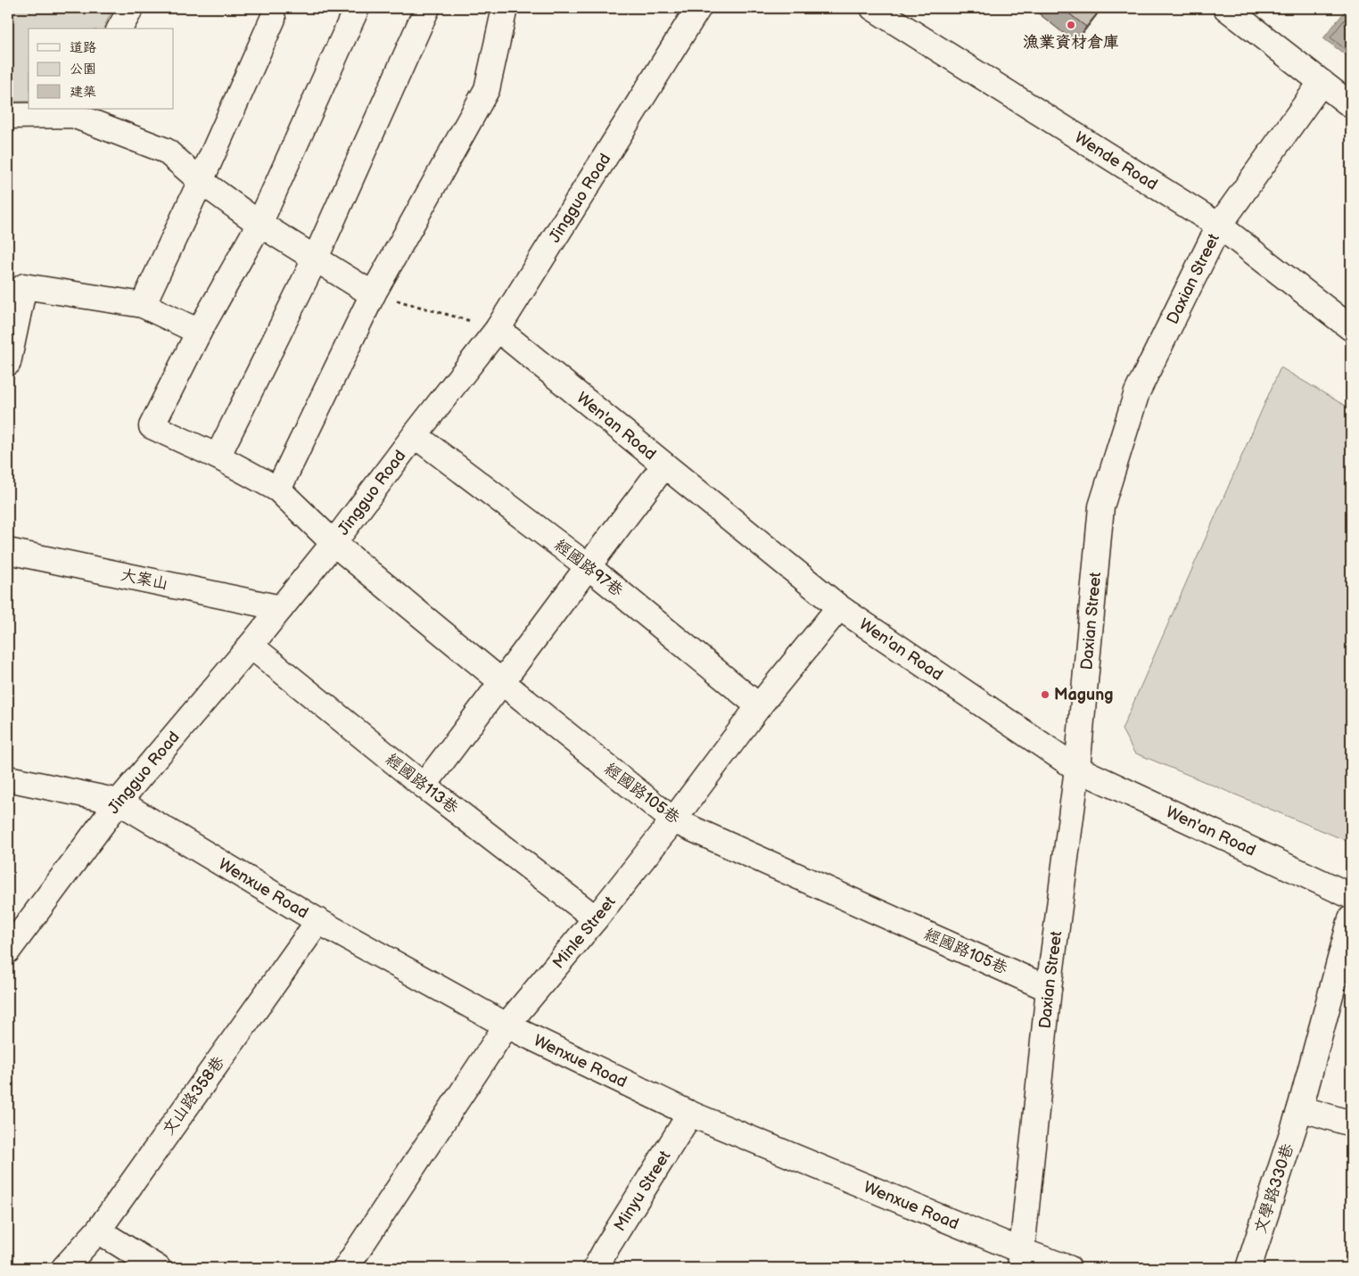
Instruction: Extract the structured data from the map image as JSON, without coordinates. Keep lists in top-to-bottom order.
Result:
{
  "streets": {
    "street": [
      "Wende Road",
      "Jingguo Road",
      "Daxian Street",
      "Wen'an Road",
      "經國路97巷",
      "大案山",
      "經國路113巷",
      "經國路105巷",
      "Wenxue Road",
      "Minle Street",
      "文山路358巷",
      "文學路330巷",
      "Minyu Street"
    ]
  },
  "crossings": [
    ["Wende Road", "Daxian Street"],
    ["Jingguo Road", "Wen'an Road"],
    ["Jingguo Road", "經國路97巷"],
    ["Jingguo Road", "大案山"],
    ["Jingguo Road", "經國路113巷"],
    ["Jingguo Road", "經國路105巷"],
    ["Jingguo Road", "Wenxue Road"],
    ["Daxian Street", "Wen'an Road"],
    ["Daxian Street", "經國路105巷"],
    ["Daxian Street", "Wenxue Road"],
    ["Wen'an Road", "Minle Street"],
    ["經國路97巷", "Minle Street"],
    ["經國路113巷", "Minle Street"],
    ["經國路105巷", "Minle Street"],
    ["Wenxue Road", "Minle Street"],
    ["Wenxue Road", "文山路358巷"],
    ["Wenxue Road", "Minyu Street"]
  ],
  "places": ["漁業資材倉庫", "Magung"],
  "legend": ["道路", "公園", "建築"]
}
